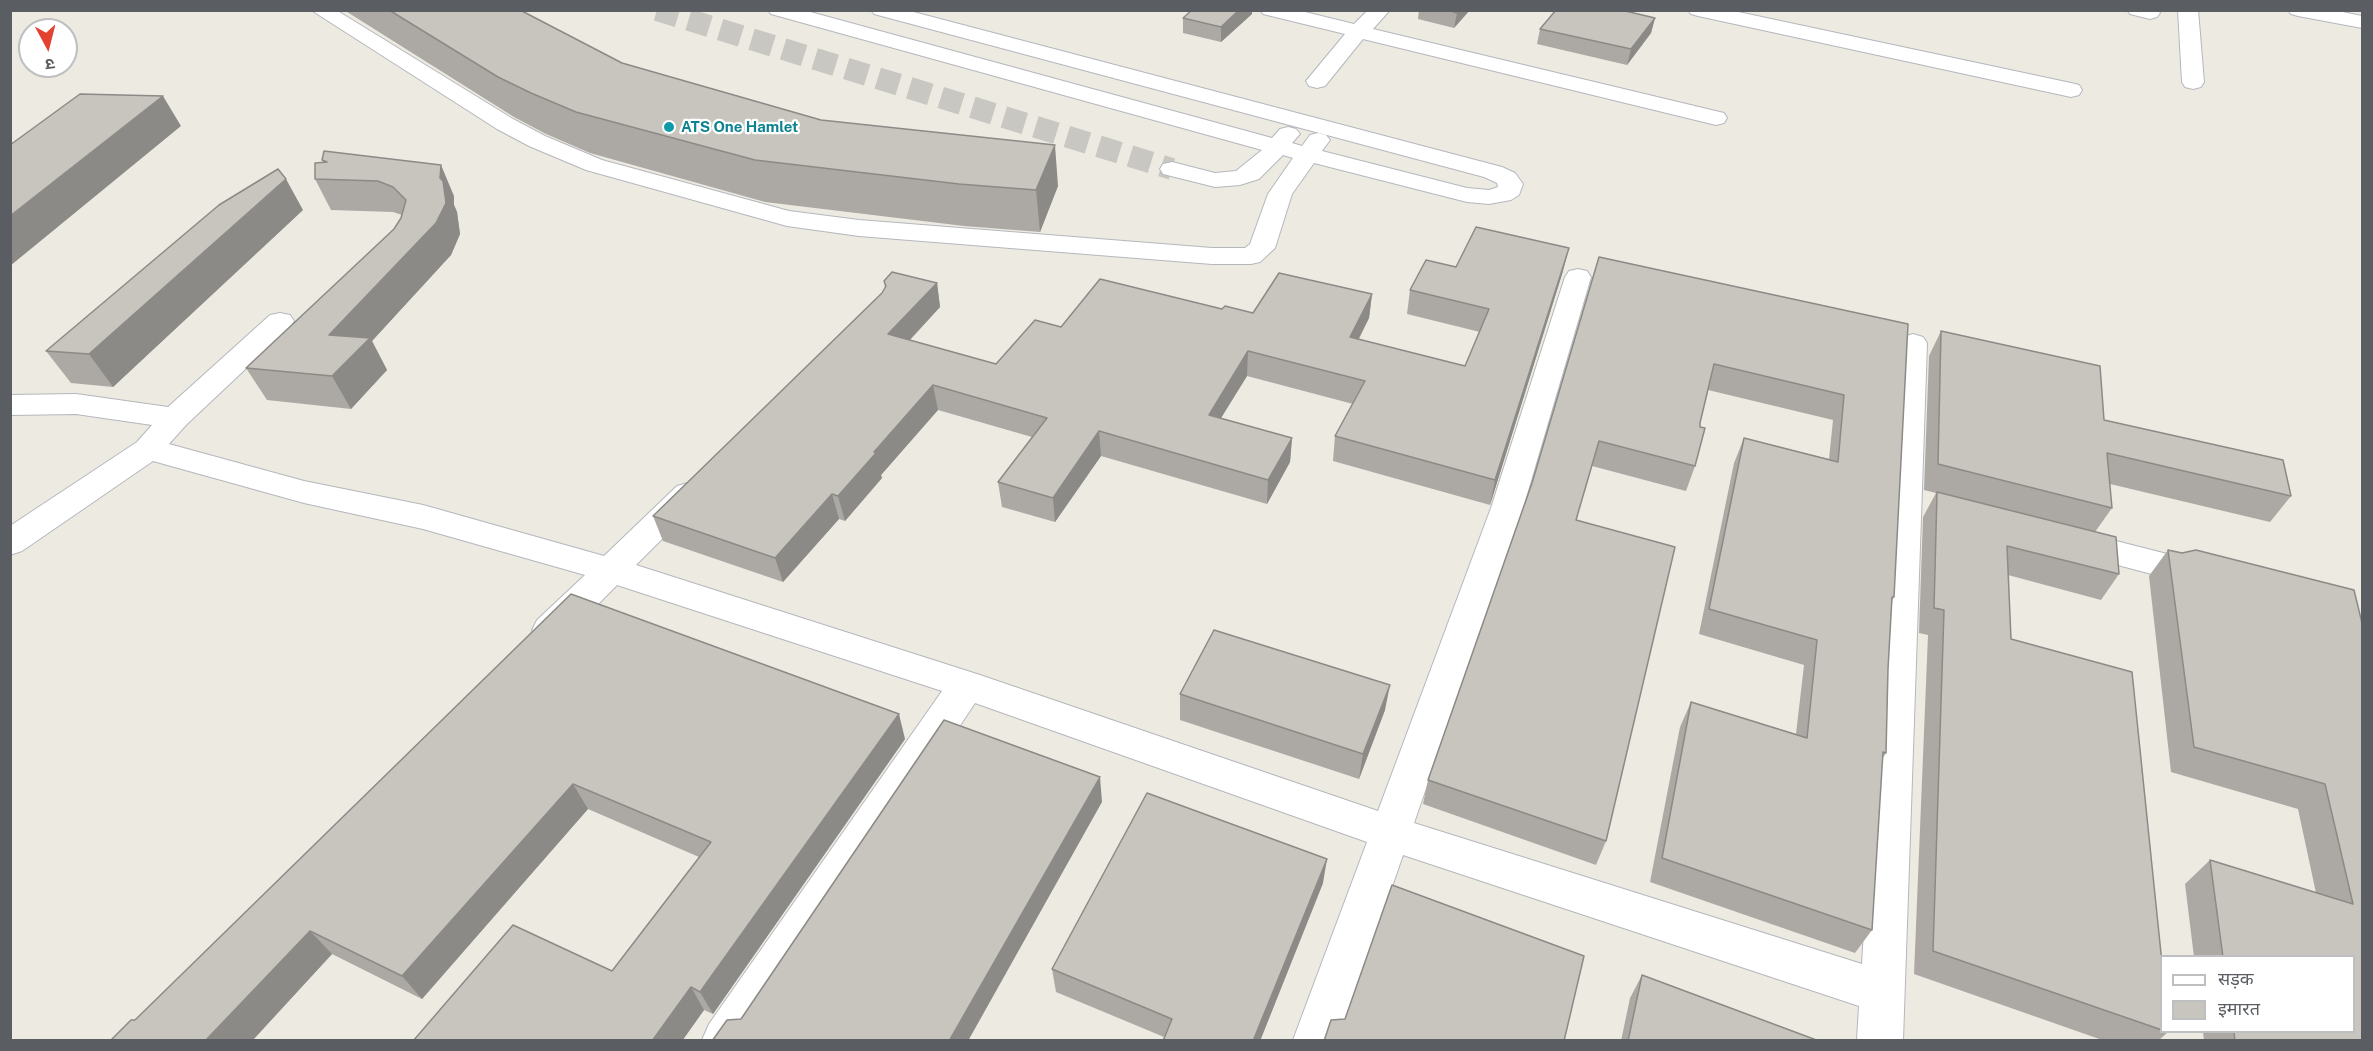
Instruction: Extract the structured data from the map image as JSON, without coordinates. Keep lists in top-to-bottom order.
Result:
{
  "places": ["ATS One Hamlet"],
  "legend": ["सड़क", "इमारत"],
  "north": "bottom"
}
